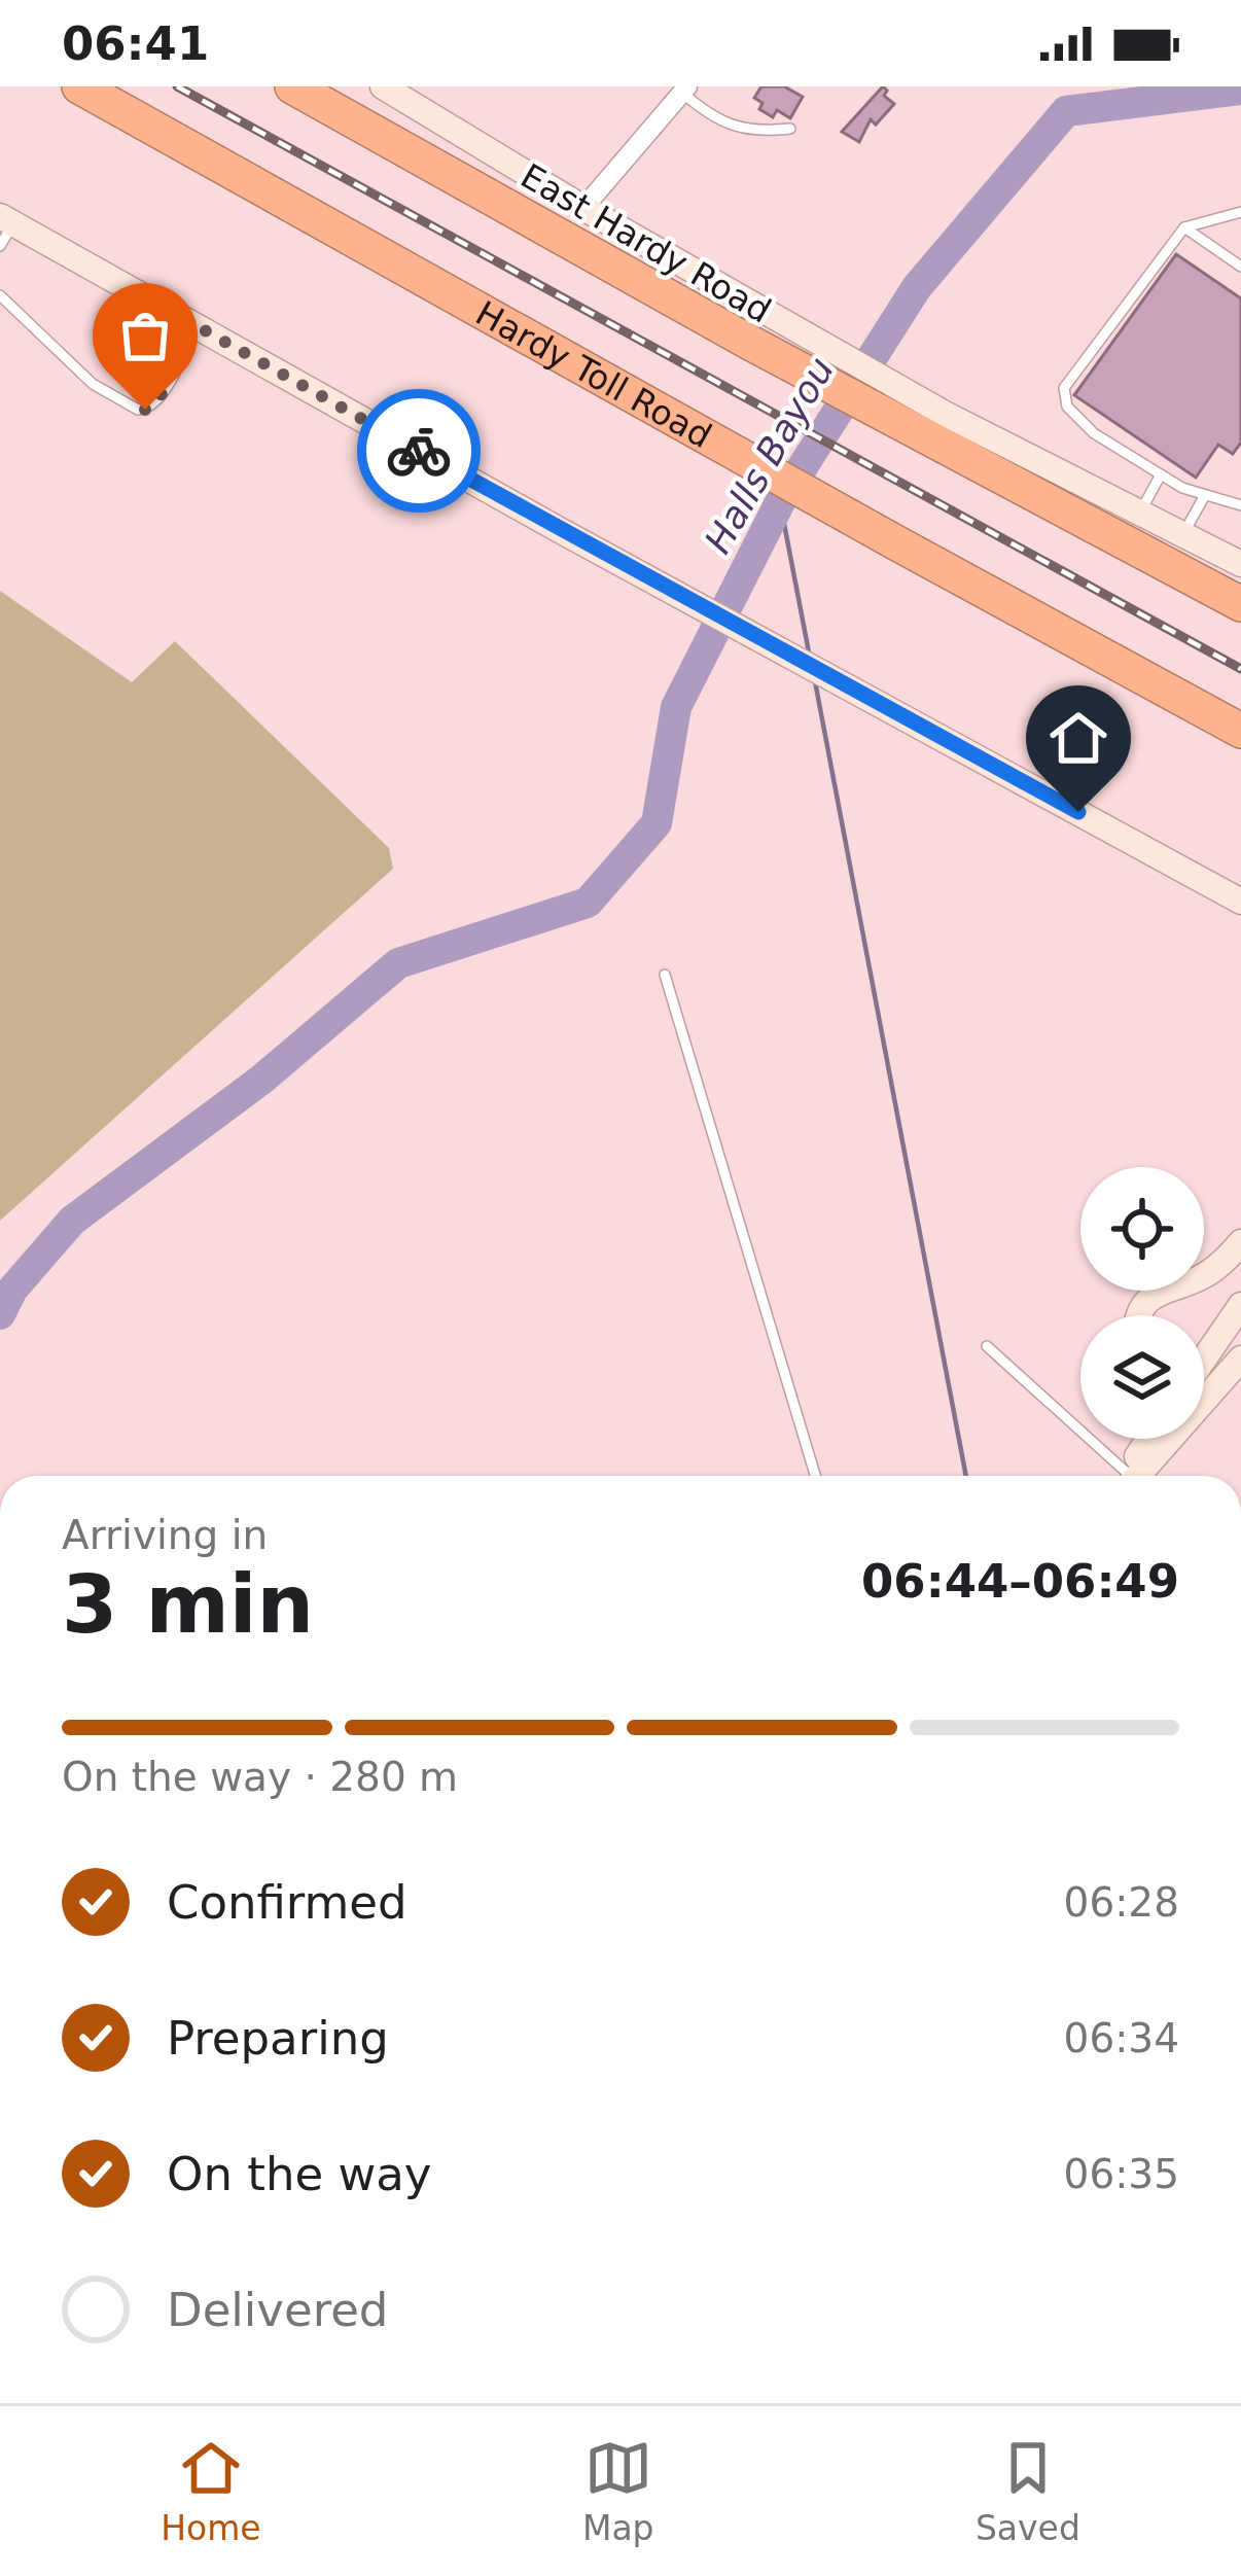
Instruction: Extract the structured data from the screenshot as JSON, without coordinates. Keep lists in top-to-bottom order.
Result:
{
  "streets": {
    "highway": ["Hardy Toll Road"],
    "main road": ["East Hardy Road"]
  },
  "water": ["Halls Bayou"],
  "page": {
    "status": "06:41",
    "heading": ["3 min", "Arriving in", "06:44–06:49"],
    "bar": "On the way · 280 m",
    "list": [
      ["Confirmed", "06:28"],
      ["Preparing", "06:34"],
      ["On the way", "06:35"],
      "Delivered"
    ],
    "tabs": ["Home", "Map", "Saved"]
  }
}
